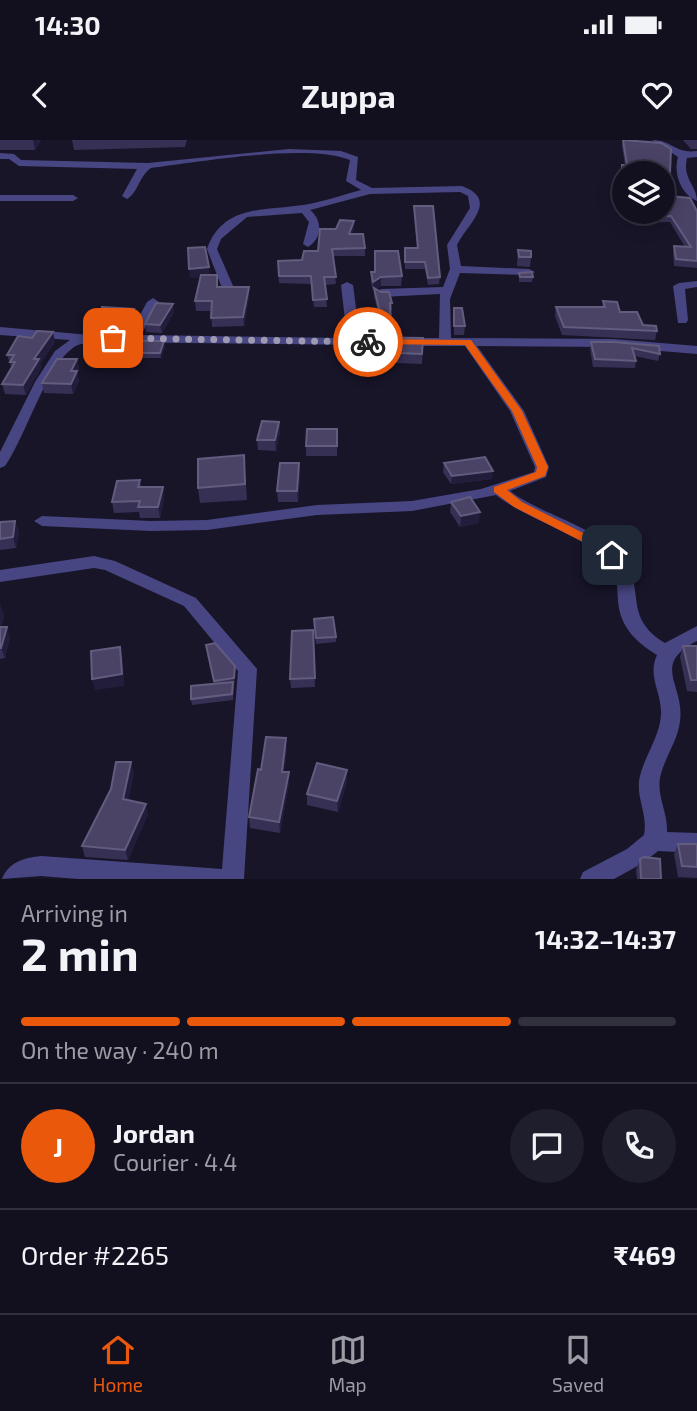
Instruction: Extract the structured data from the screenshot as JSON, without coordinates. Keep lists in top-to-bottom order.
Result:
{
  "page": {
    "status": "14:30",
    "header": "Zuppa",
    "heading": ["2 min", "Arriving in", "14:32–14:37"],
    "panel": [
      "Jordan",
      "Courier · 4.4",
      "Order #2265",
      "₹469"
    ],
    "bar": "On the way · 240 m",
    "round": "J",
    "tabs": ["Home", "Map", "Saved"]
  }
}
